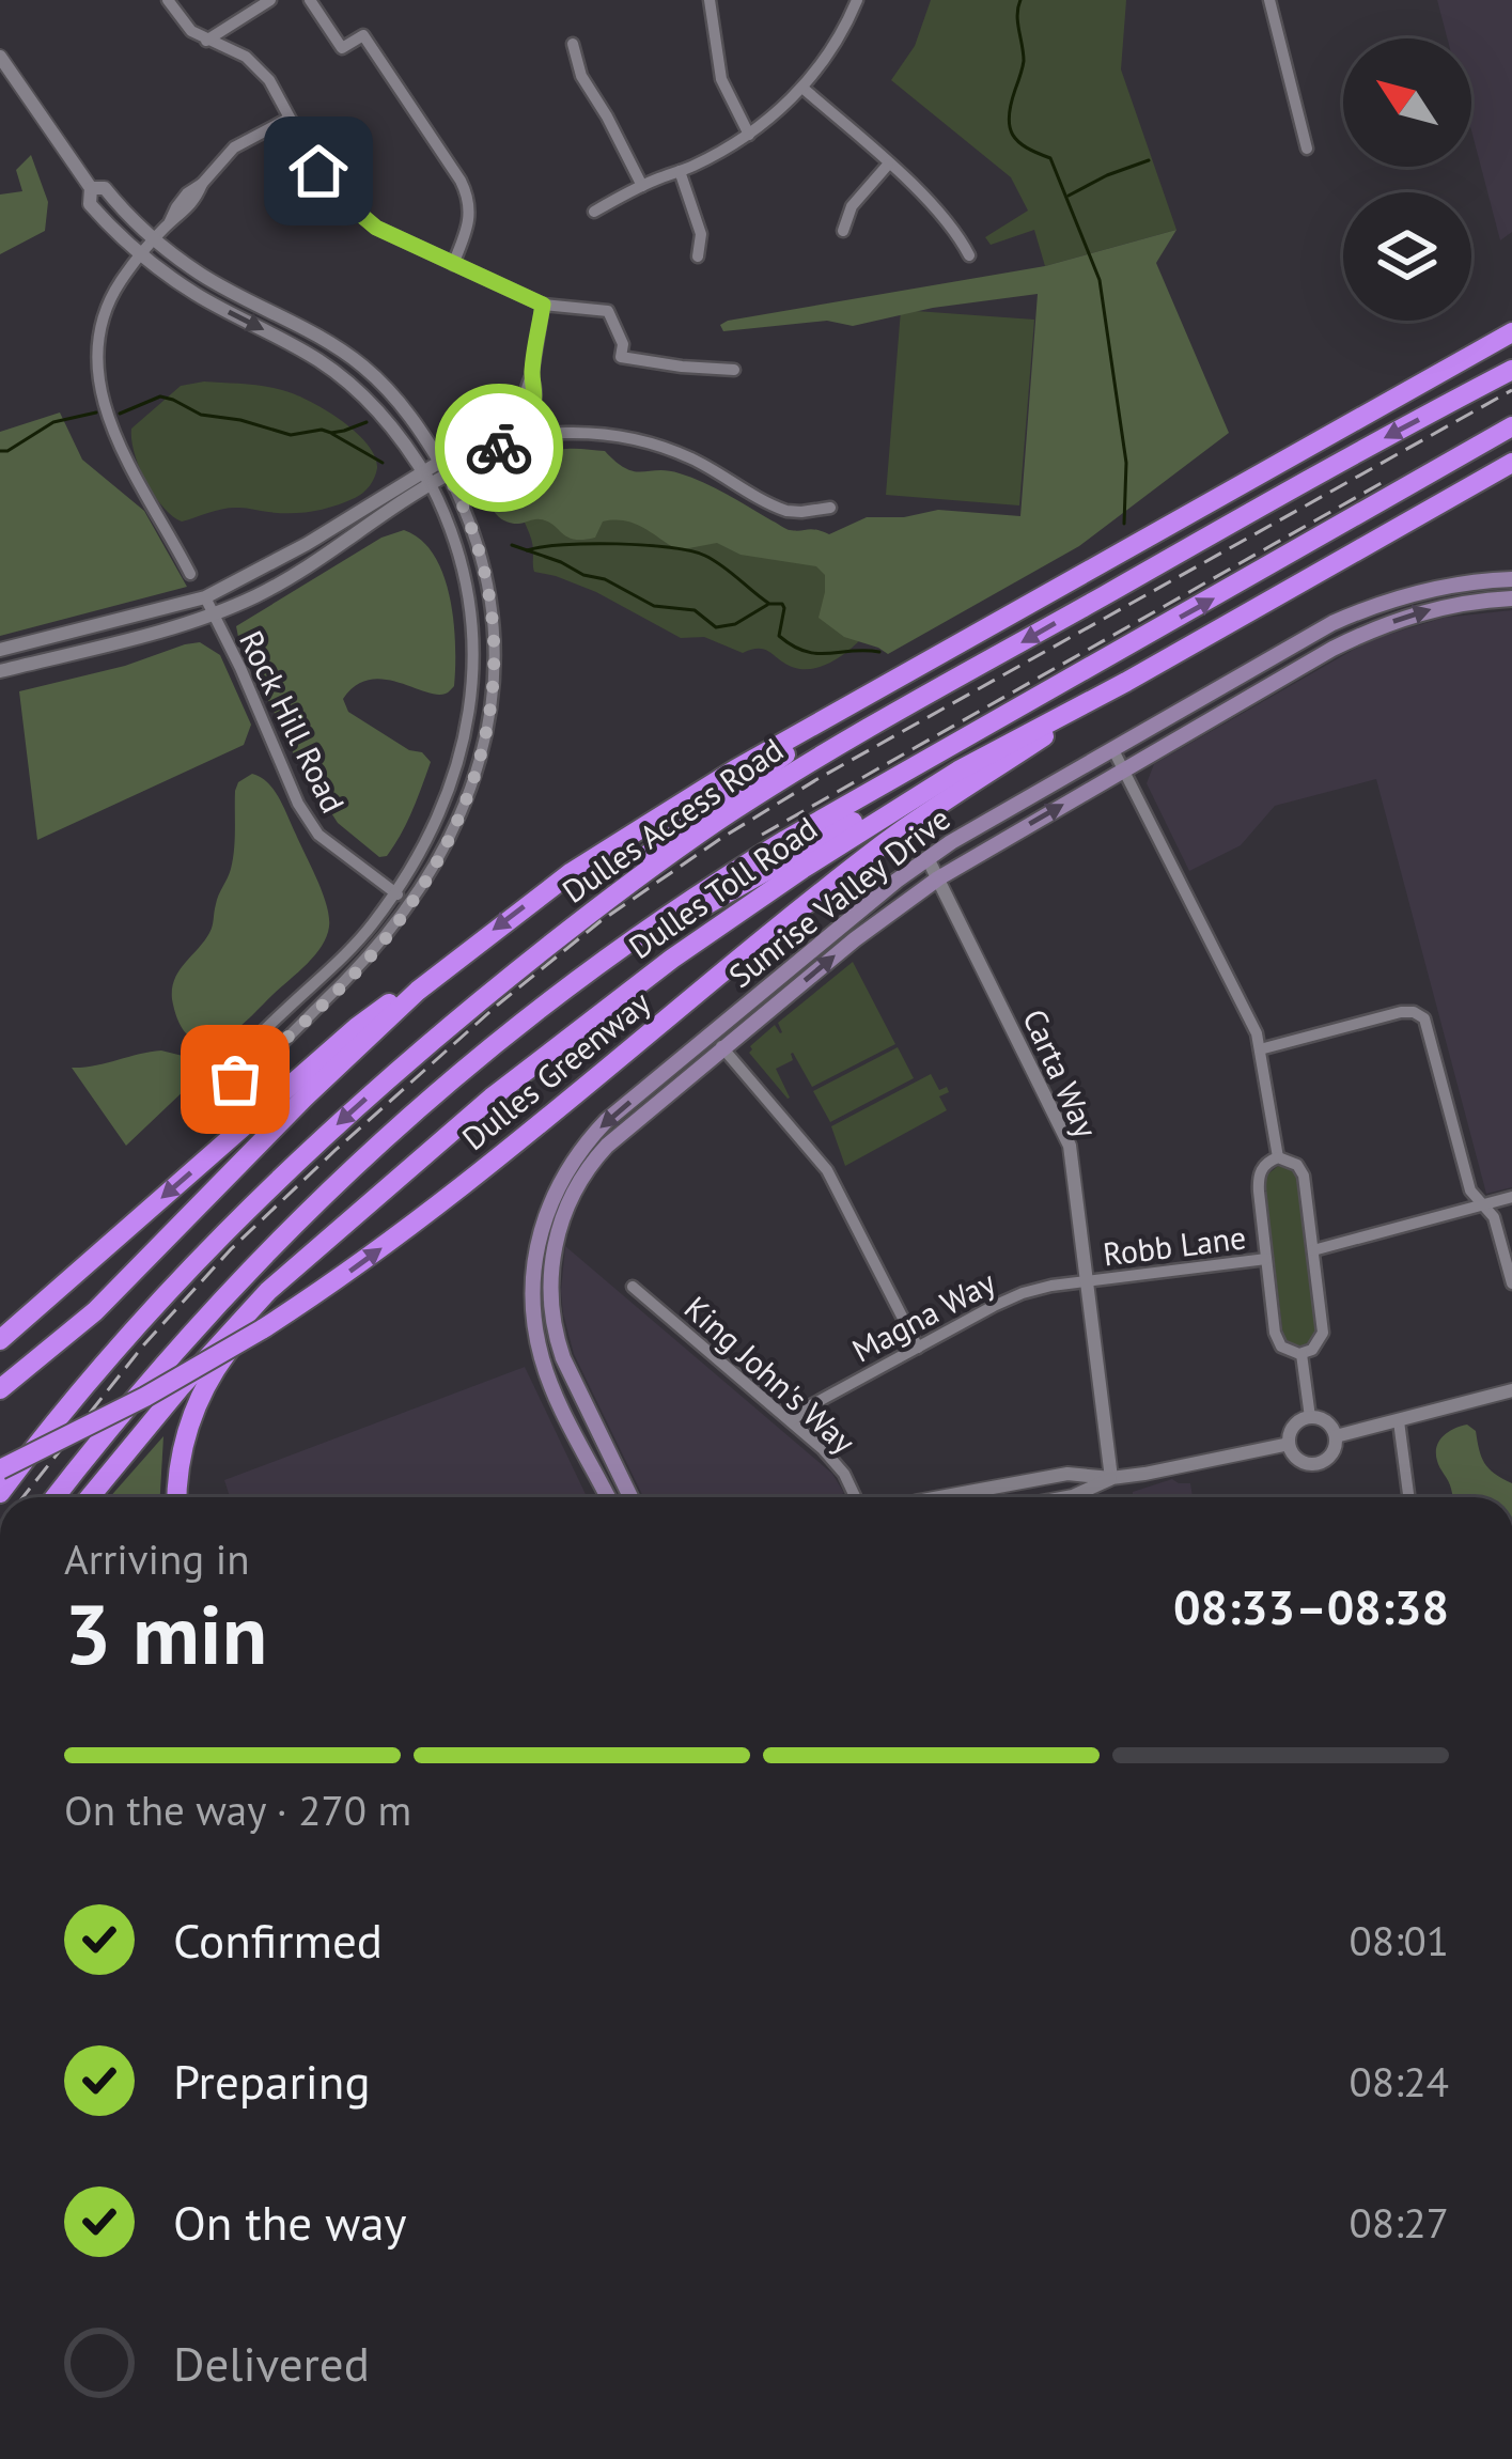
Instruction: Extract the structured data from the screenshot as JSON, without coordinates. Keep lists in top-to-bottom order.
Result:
{
  "streets": {
    "highway": ["Dulles Access Road", "Dulles Toll Road", "Dulles Greenway"],
    "main road": ["Sunrise Valley Drive"],
    "street": [
      "Rock Hill Road",
      "Carta Way",
      "Robb Lane",
      "Magna Way",
      "King John's Way"
    ]
  },
  "crossings": [
    ["Dulles Toll Road", "Dulles Greenway"],
    ["Sunrise Valley Drive", "Carta Way"],
    ["Carta Way", "Robb Lane"],
    ["Carta Way", "Magna Way"],
    ["Robb Lane", "Magna Way"],
    ["Magna Way", "King John's Way"]
  ],
  "north": "top left",
  "page": {
    "heading": ["3 min", "Arriving in", "08:33–08:38"],
    "bar": "On the way · 270 m",
    "list": [
      ["Confirmed", "08:01"],
      ["Preparing", "08:24"],
      ["On the way", "08:27"],
      "Delivered"
    ]
  }
}
